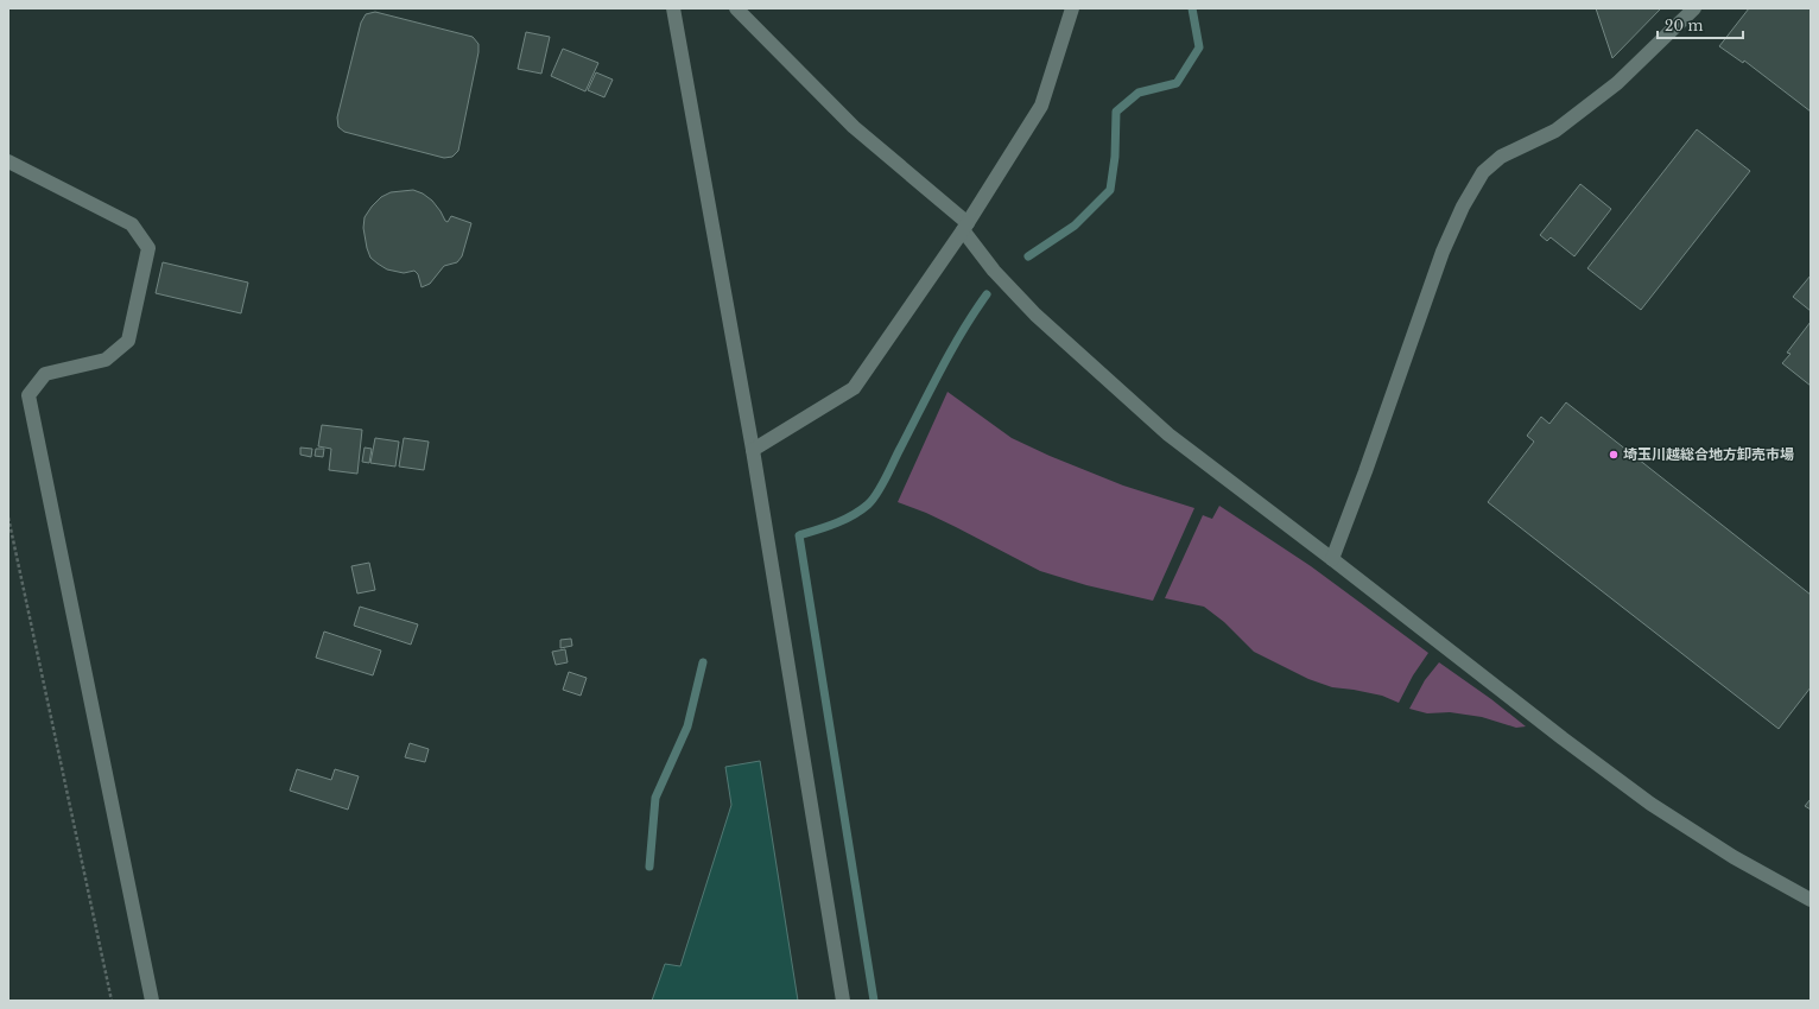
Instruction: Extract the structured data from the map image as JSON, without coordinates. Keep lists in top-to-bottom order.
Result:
{
  "places": ["埼玉川越総合地方卸売市場"],
  "scale_bar": "20 m"
}
